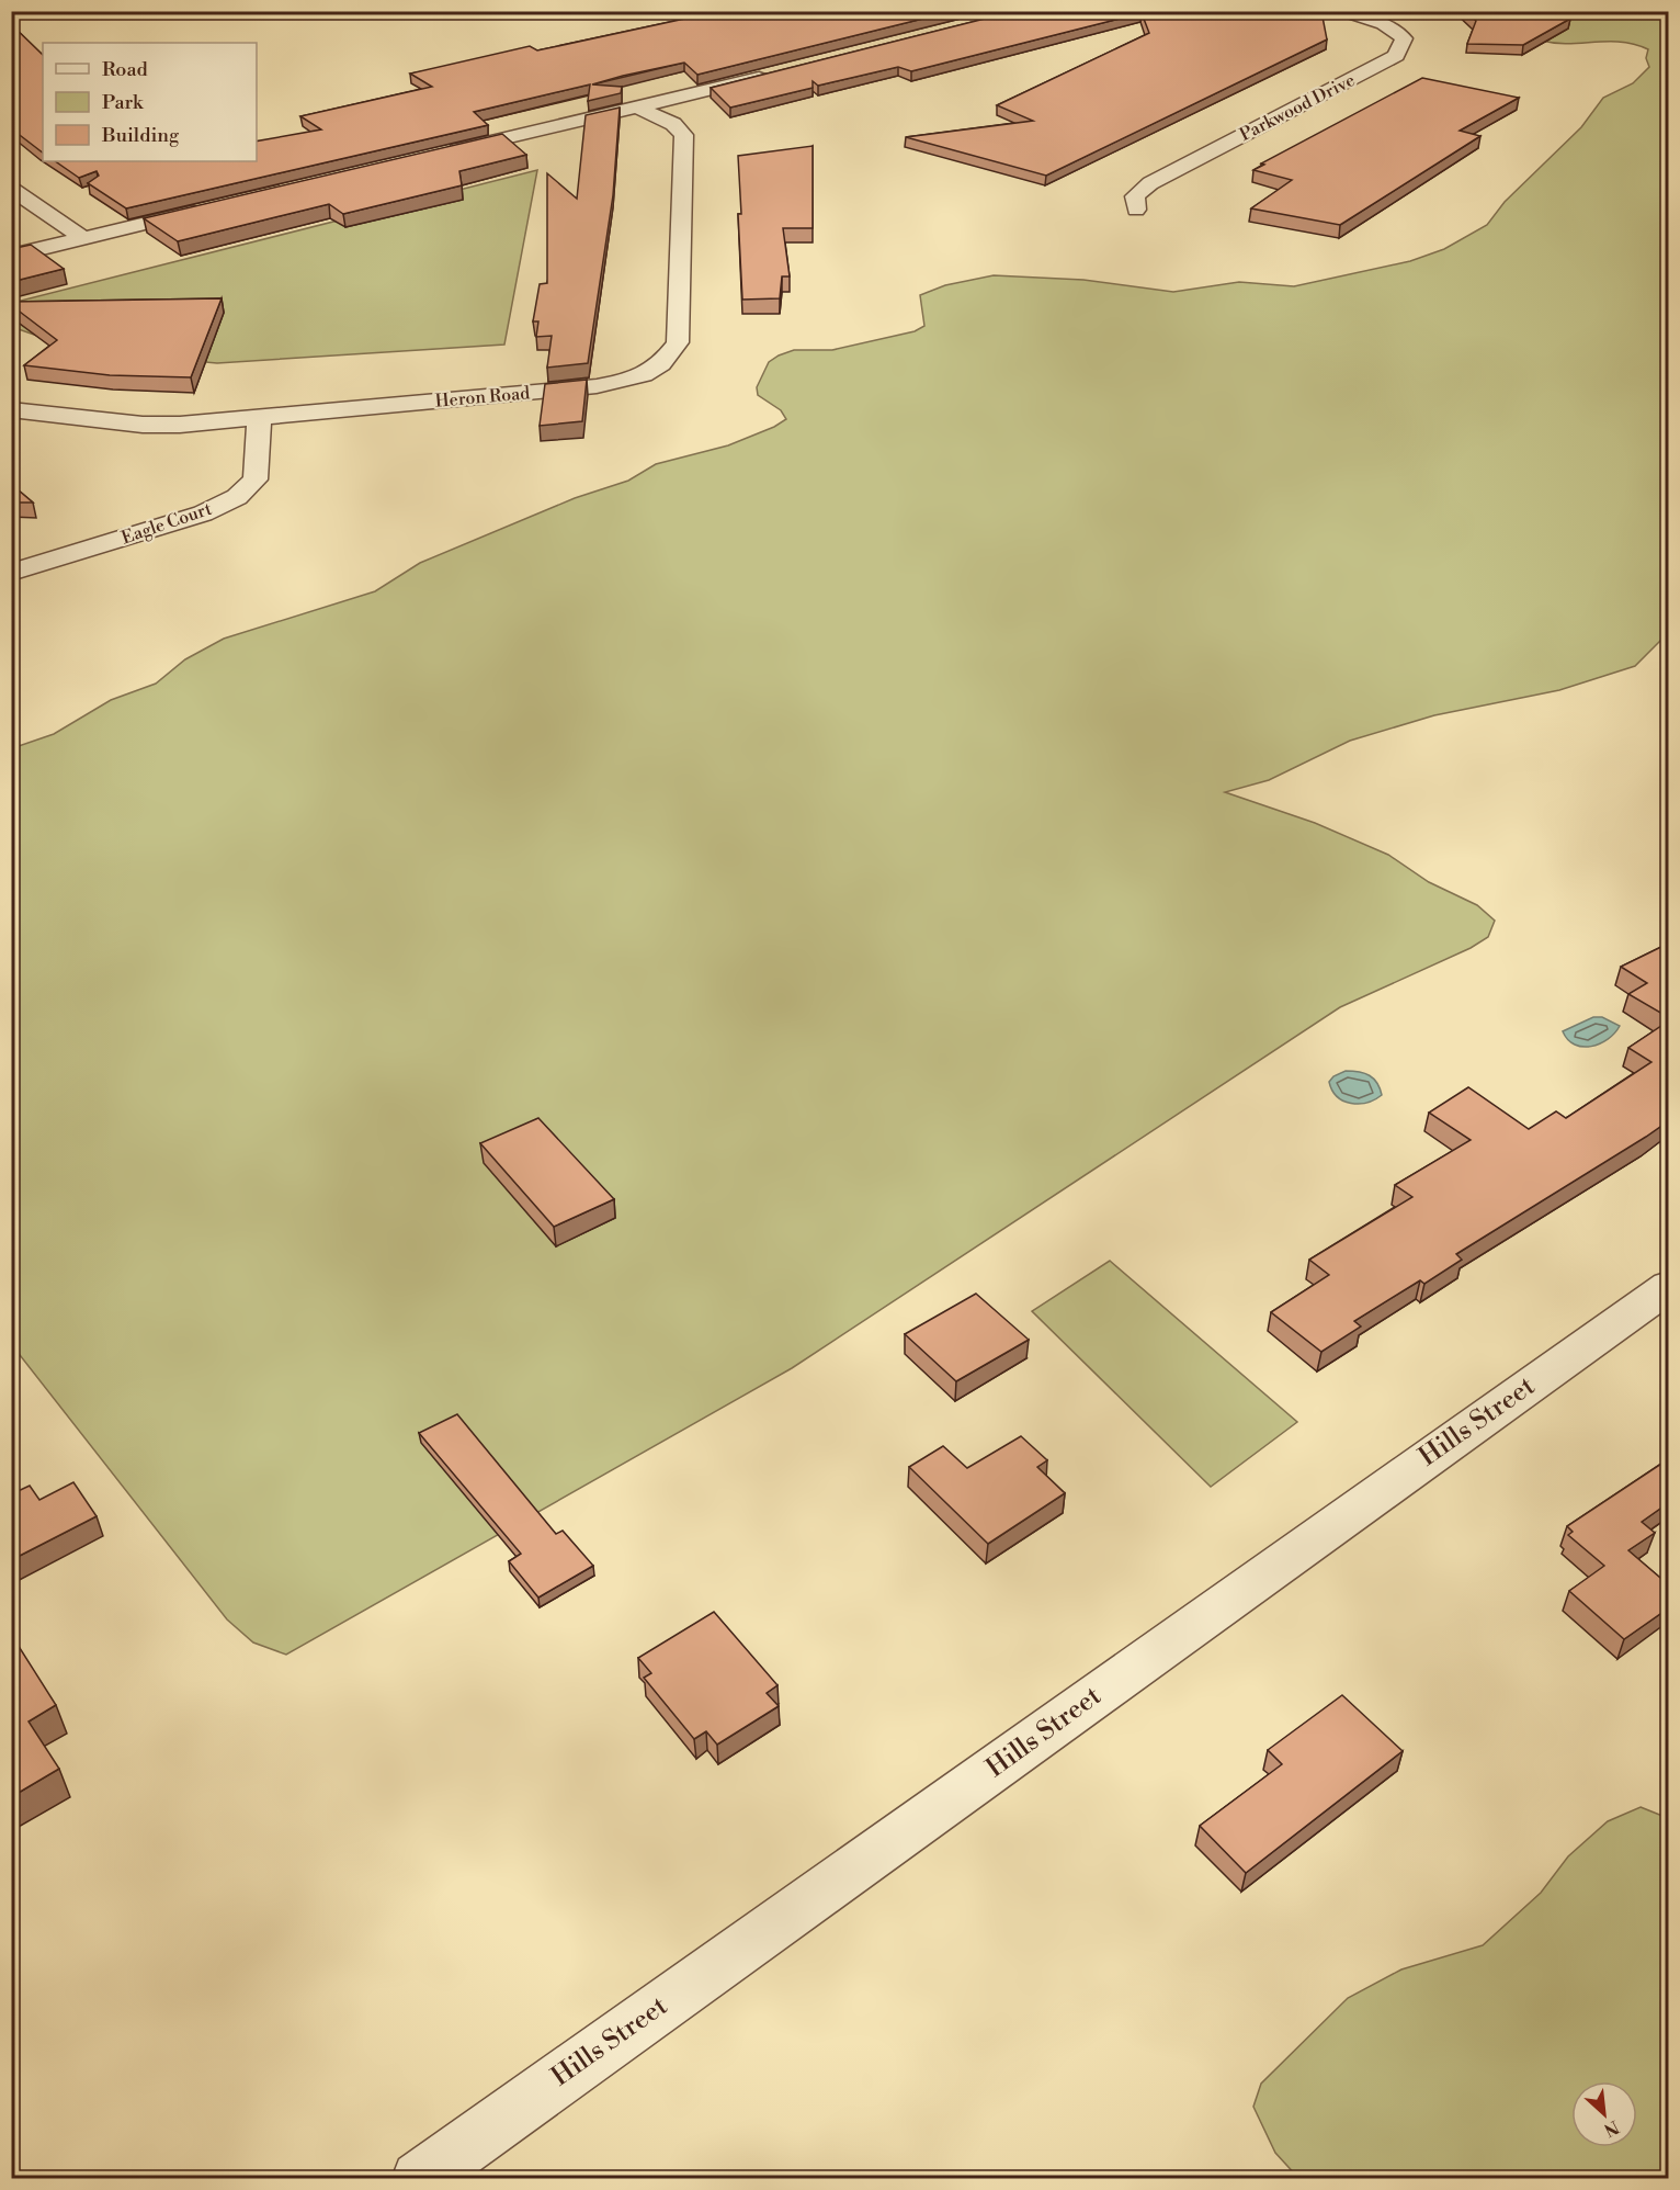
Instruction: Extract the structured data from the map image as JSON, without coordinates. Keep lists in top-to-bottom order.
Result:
{
  "streets": {
    "street": [
      "Parkwood Drive",
      "Heron Road",
      "Eagle Court",
      "Hills Street"
    ]
  },
  "crossings": [
    ["Heron Road", "Eagle Court"]
  ],
  "legend": ["Road", "Park", "Building"],
  "north": "bottom right"
}
